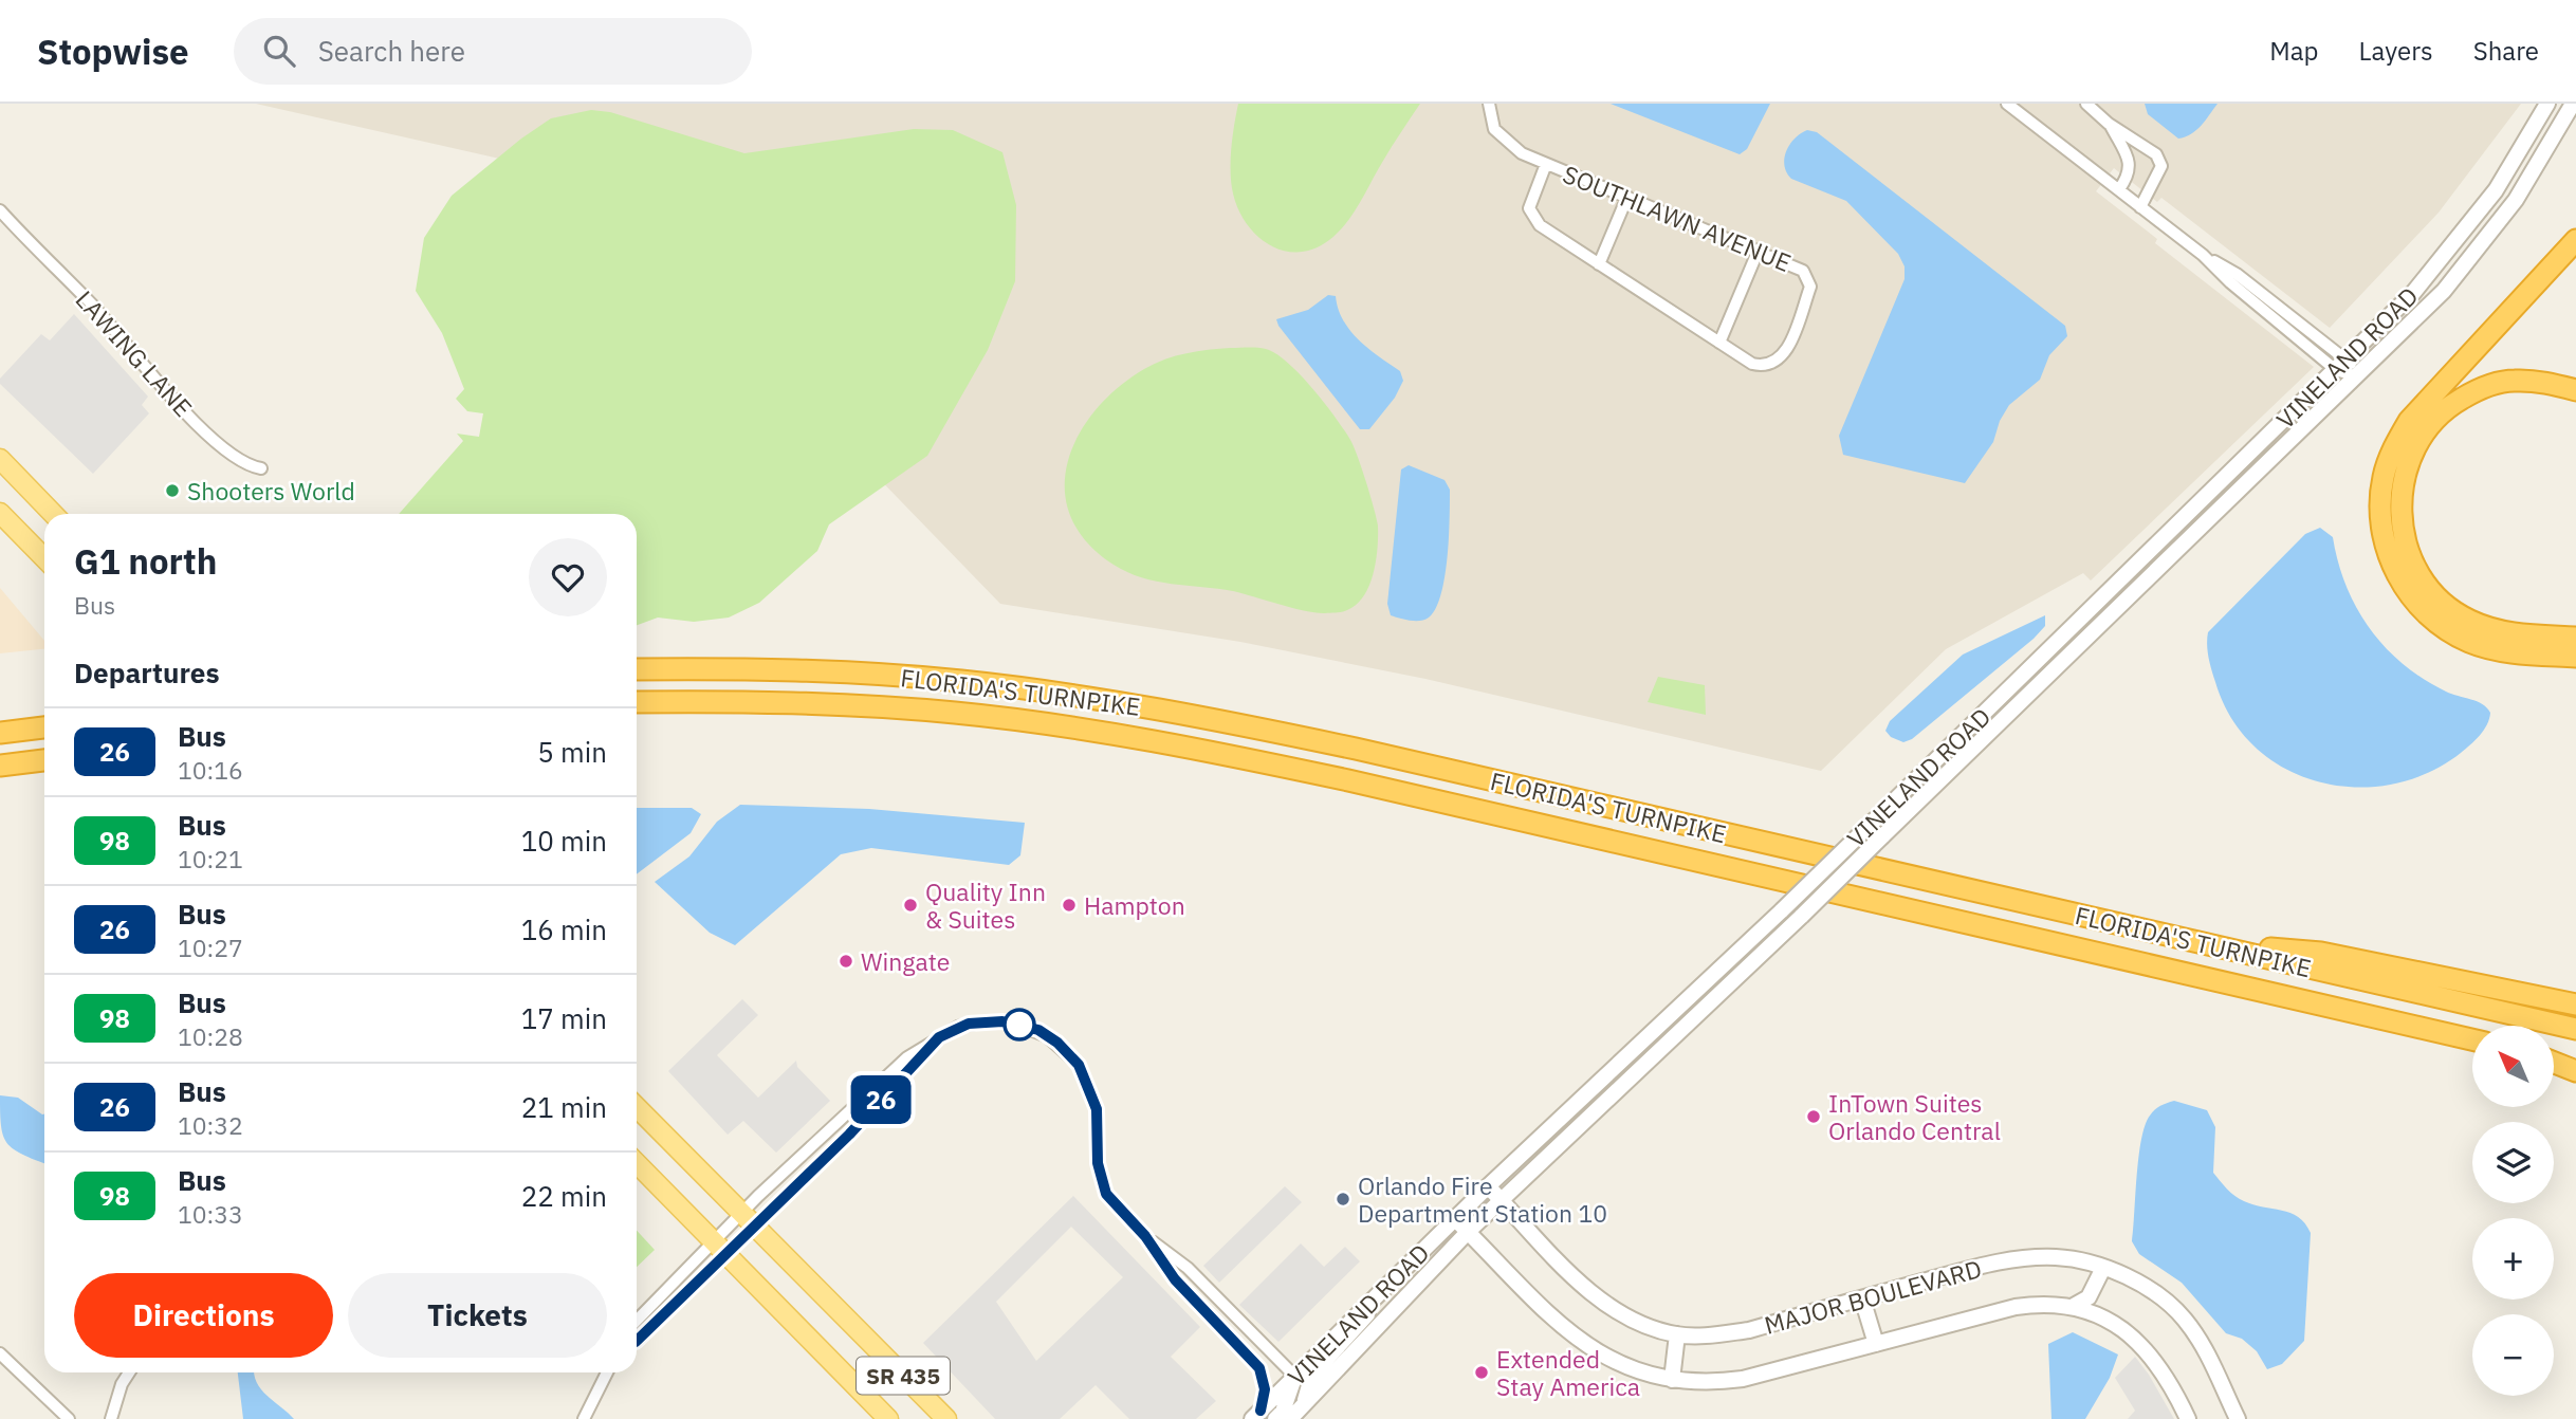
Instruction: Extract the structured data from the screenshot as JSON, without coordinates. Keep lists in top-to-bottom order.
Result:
{
  "streets": {
    "highway": ["FLORIDA'S TURNPIKE"],
    "main road": ["SR 435"],
    "street": [
      "SOUTHLAWN AVENUE",
      "LAWING LANE",
      "VINELAND ROAD",
      "MAJOR BOULEVARD"
    ]
  },
  "crossings": [
    ["VINELAND ROAD", "MAJOR BOULEVARD"]
  ],
  "places": [
    "Shooters World",
    "Quality Inn & Suites",
    "Hampton",
    "Wingate",
    "InTown Suites Orlando Central",
    "Orlando Fire Department Station 10",
    "Extended Stay America"
  ],
  "lines": ["bus line 26"],
  "north": "top left",
  "page": {
    "header": "Stopwise",
    "search": "Search here",
    "nav": ["Map", "Layers", "Share"],
    "on_map": "26",
    "heading": [
      ["G1 north", "Bus"],
      "Departures"
    ],
    "list": [
      {
        "mark": "26",
        "name": "Bus",
        "note": "10:16",
        "value": "5 min"
      },
      {
        "mark": "98",
        "name": "Bus",
        "note": "10:21",
        "value": "10 min"
      },
      {
        "mark": "26",
        "name": "Bus",
        "note": "10:27",
        "value": "16 min"
      },
      {
        "mark": "98",
        "name": "Bus",
        "note": "10:28",
        "value": "17 min"
      },
      {
        "mark": "26",
        "name": "Bus",
        "note": "10:32",
        "value": "21 min"
      },
      {
        "mark": "98",
        "name": "Bus",
        "note": "10:33",
        "value": "22 min"
      }
    ],
    "map_buttons": ["+", "−"],
    "buttons": ["Directions", "Tickets"]
  }
}
